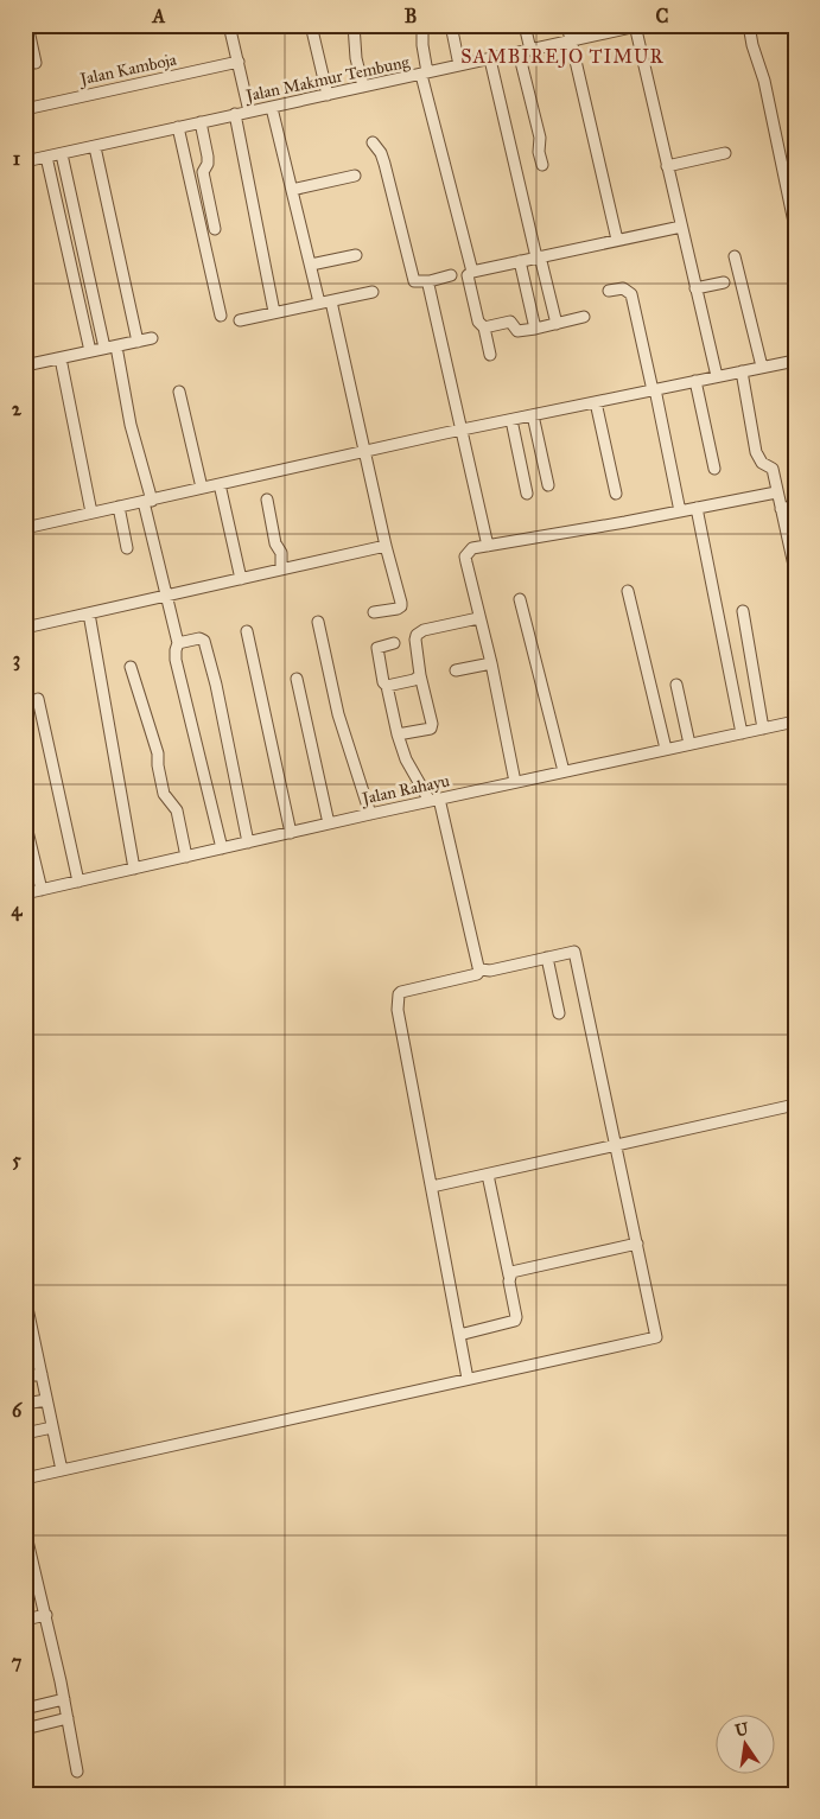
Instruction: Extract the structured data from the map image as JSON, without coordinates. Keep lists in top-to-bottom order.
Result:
{
  "streets": {
    "street": ["Jalan Kamboja", "Jalan Makmur Tembung", "Jalan Rahayu"]
  },
  "districts": ["SAMBIREJO TIMUR"],
  "north": "top",
  "grid": {
    "columns": ["A", "B", "C"],
    "rows": [
      "1",
      "2",
      "3",
      "4",
      "5",
      "6",
      "7"
    ]
  }
}
